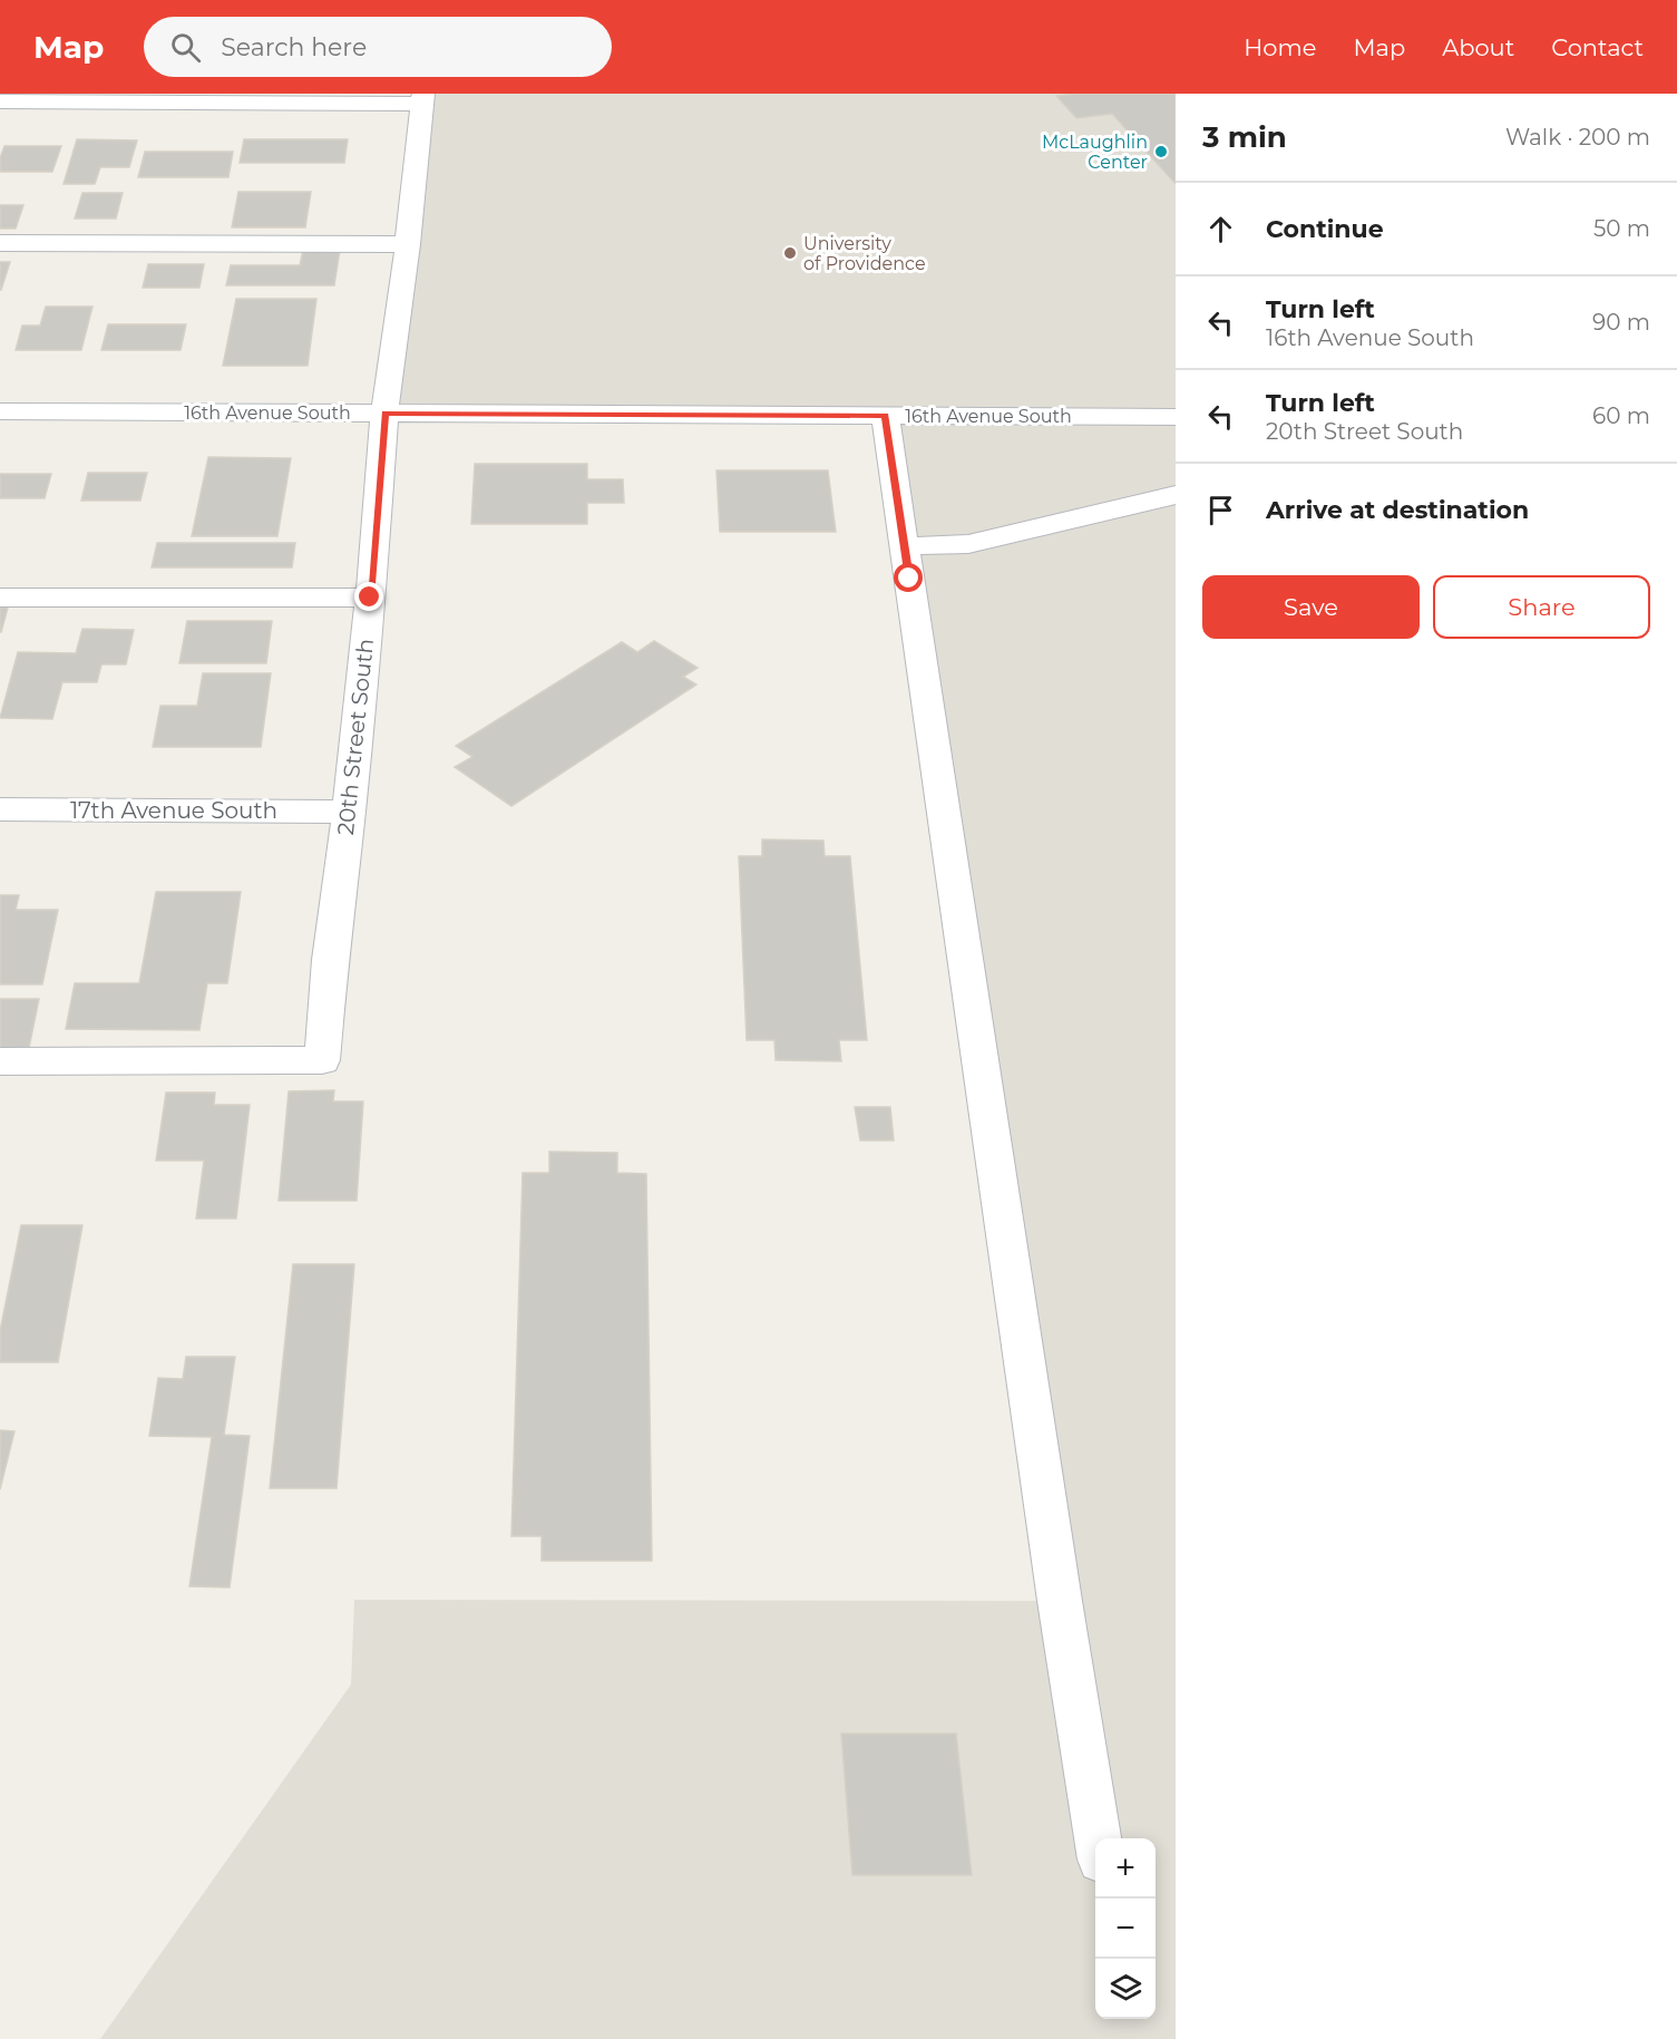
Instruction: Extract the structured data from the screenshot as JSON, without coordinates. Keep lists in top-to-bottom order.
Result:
{
  "streets": {
    "street": ["16th Avenue South", "20th Street South", "17th Avenue South"]
  },
  "crossings": [
    ["16th Avenue South", "20th Street South"],
    ["20th Street South", "17th Avenue South"]
  ],
  "places": ["McLaughlin Center", "University of Providence"],
  "page": {
    "header": "Map",
    "search": "Search here",
    "nav": [
      "Home",
      "Map",
      "About",
      "Contact"
    ],
    "heading": ["3 min", "Walk · 200 m"],
    "list": [
      ["Continue", "50 m"],
      ["Turn left", "16th Avenue South", "90 m"],
      ["Turn left", "20th Street South", "60 m"],
      "Arrive at destination"
    ],
    "buttons": ["Save", "Share"],
    "map_buttons": ["+", "−"]
  }
}
